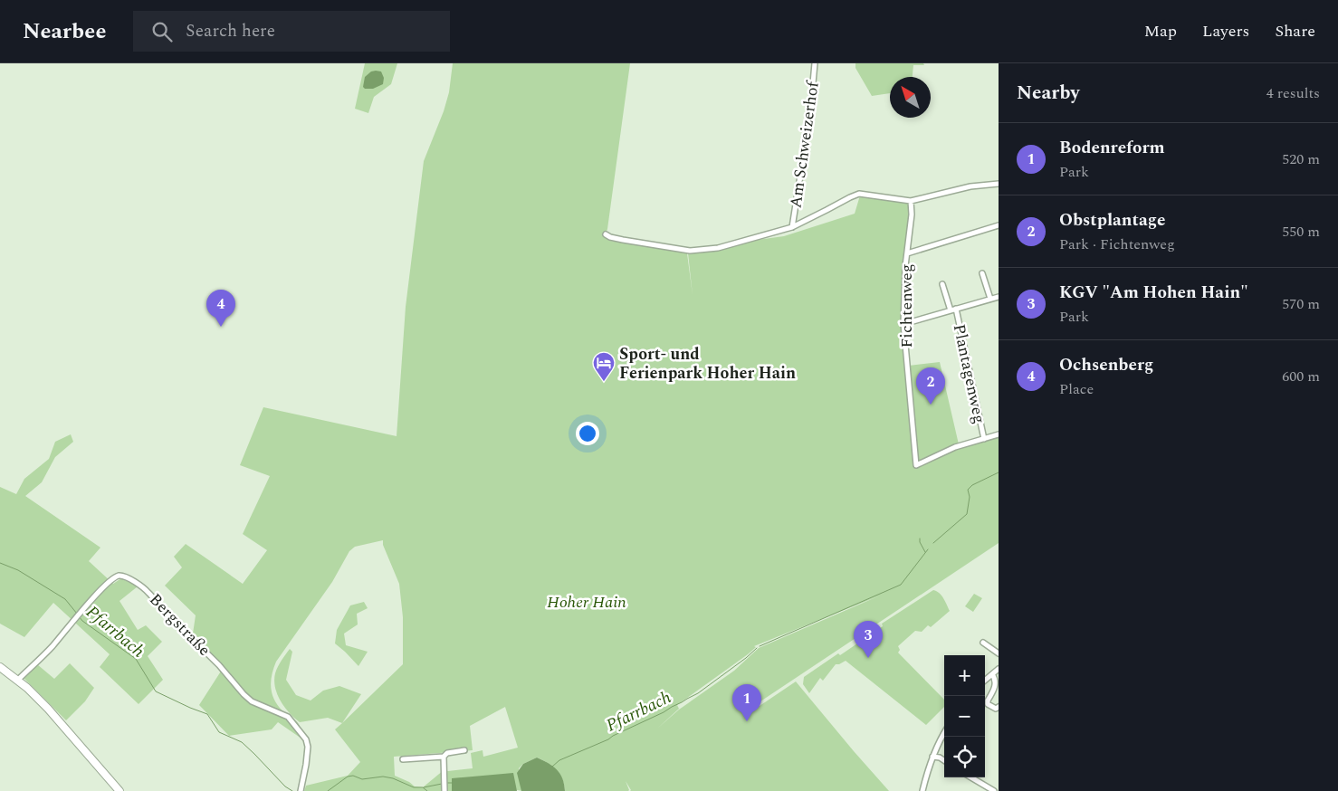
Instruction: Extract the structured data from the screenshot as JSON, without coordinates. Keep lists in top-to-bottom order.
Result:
{
  "streets": {
    "street": [
      "Am Schweizerhof",
      "Fichtenweg",
      "Plantagenweg",
      "Bergstraße"
    ]
  },
  "crossings": [
    ["Fichtenweg", "Plantagenweg"]
  ],
  "water": ["Pfarrbach"],
  "parks": ["Hoher Hain"],
  "places": {
    "hotel": ["Sport- und Ferienpark Hoher Hain"]
  },
  "north": "top left",
  "page": {
    "header": "Nearbee",
    "search": "Search here",
    "nav": ["Map", "Layers", "Share"],
    "heading": ["Nearby", "4 results"],
    "list": [
      {
        "mark": "1",
        "name": "Bodenreform",
        "note": "Park",
        "value": "520 m"
      },
      {
        "mark": "2",
        "name": "Obstplantage",
        "note": "Park · Fichtenweg",
        "value": "550 m"
      },
      {
        "mark": "3",
        "name": "KGV \"Am Hohen Hain\"",
        "note": "Park",
        "value": "570 m"
      },
      {
        "mark": "4",
        "name": "Ochsenberg",
        "note": "Place",
        "value": "600 m"
      }
    ],
    "pins": [
      "4",
      "2",
      "3",
      "1"
    ],
    "map_buttons": ["+", "−"]
  }
}
